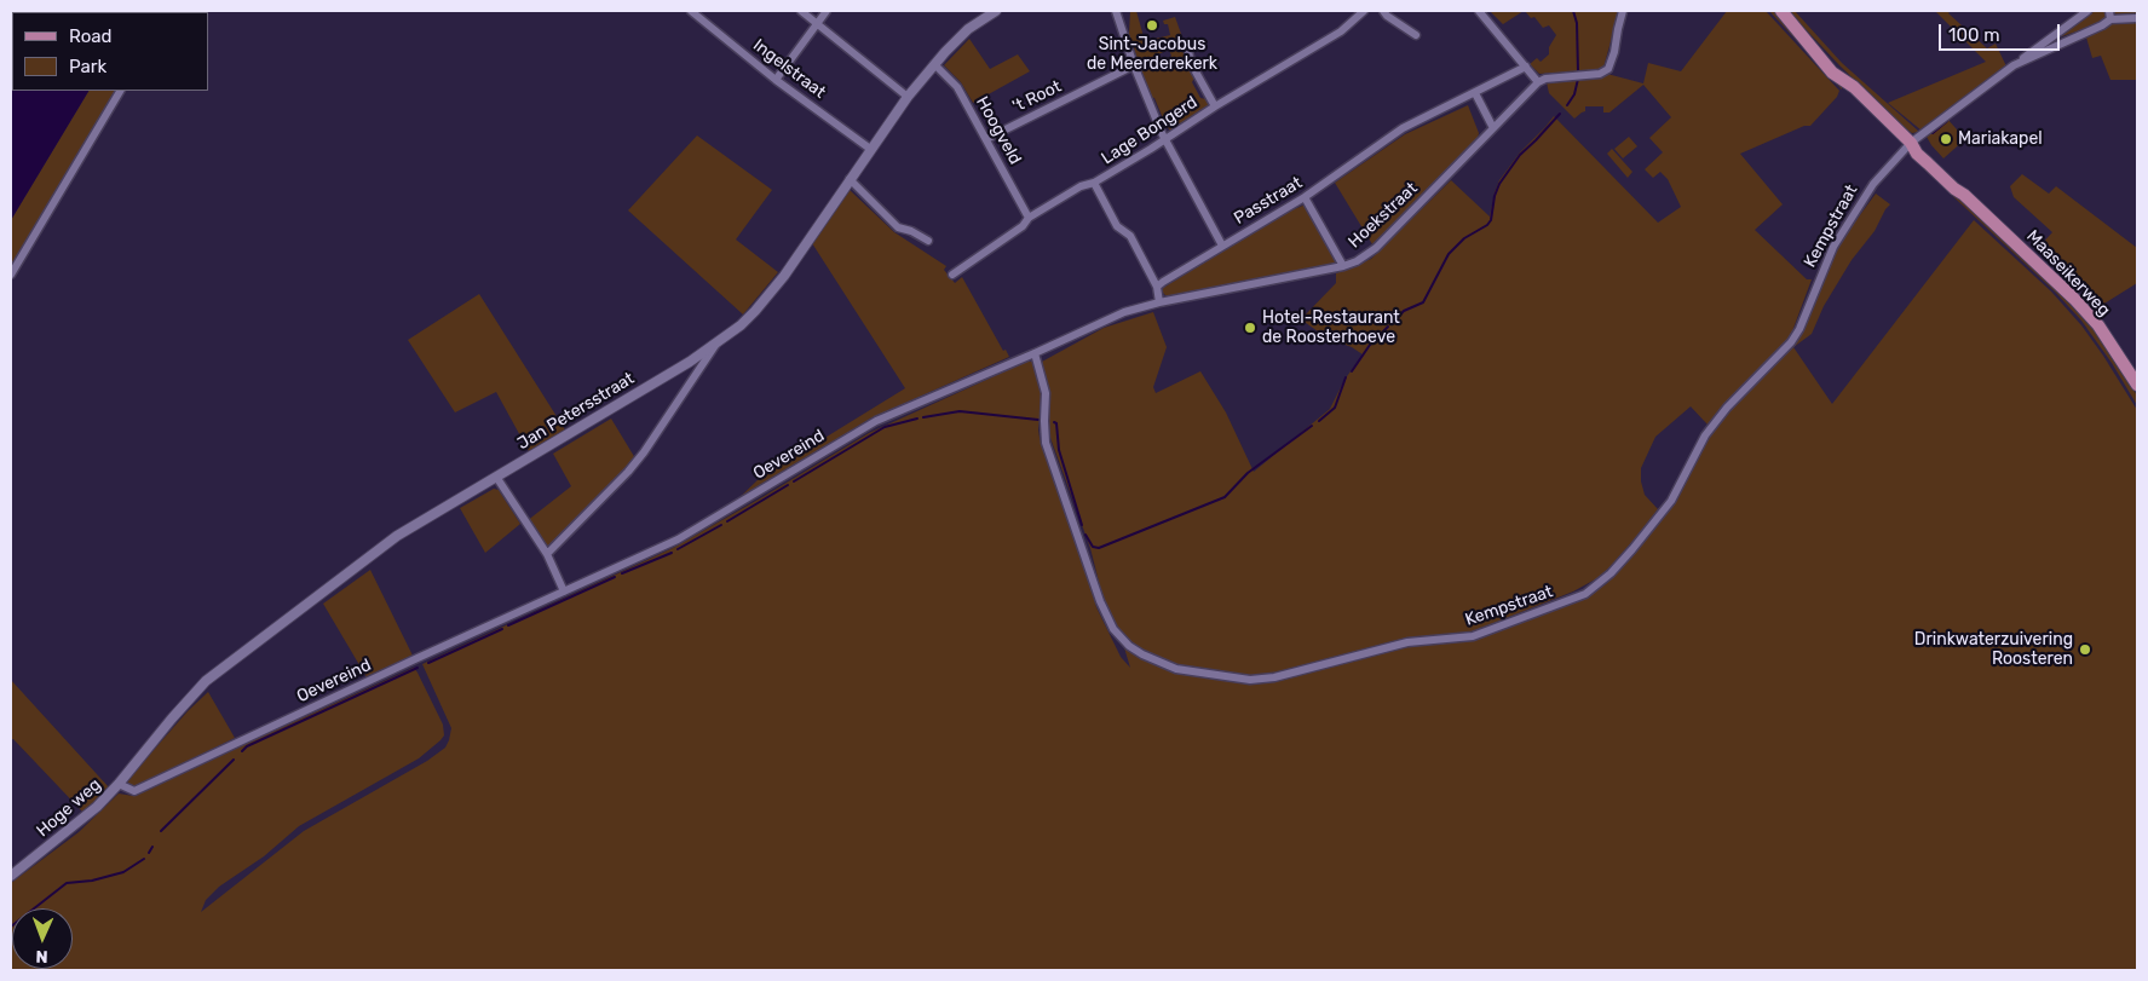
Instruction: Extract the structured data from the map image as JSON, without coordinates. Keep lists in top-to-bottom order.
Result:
{
  "streets": {
    "main road": ["Maaseikerweg"],
    "street": [
      "Ingelstraat",
      "'t Root",
      "Hoogveld",
      "Lage Bongerd",
      "Passtraat",
      "Hoekstraat",
      "Kempstraat",
      "Jan Petersstraat",
      "Oevereind",
      "Hoge weg"
    ]
  },
  "crossings": [
    ["Ingelstraat", "Jan Petersstraat"],
    ["'t Root", "Hoogveld"],
    ["Hoogveld", "Lage Bongerd"],
    ["Hoogveld", "Jan Petersstraat"],
    ["Kempstraat", "Maaseikerweg"],
    ["Kempstraat", "Oevereind"],
    ["Jan Petersstraat", "Oevereind"],
    ["Jan Petersstraat", "Hoge weg"],
    ["Oevereind", "Hoge weg"]
  ],
  "places": [
    "Sint-Jacobus de Meerderekerk",
    "Mariakapel",
    "Hotel-Restaurant de Roosterhoeve",
    "Drinkwaterzuivering Roosteren"
  ],
  "legend": ["Road", "Park"],
  "scale_bar": "100 m",
  "north": "bottom"
}
